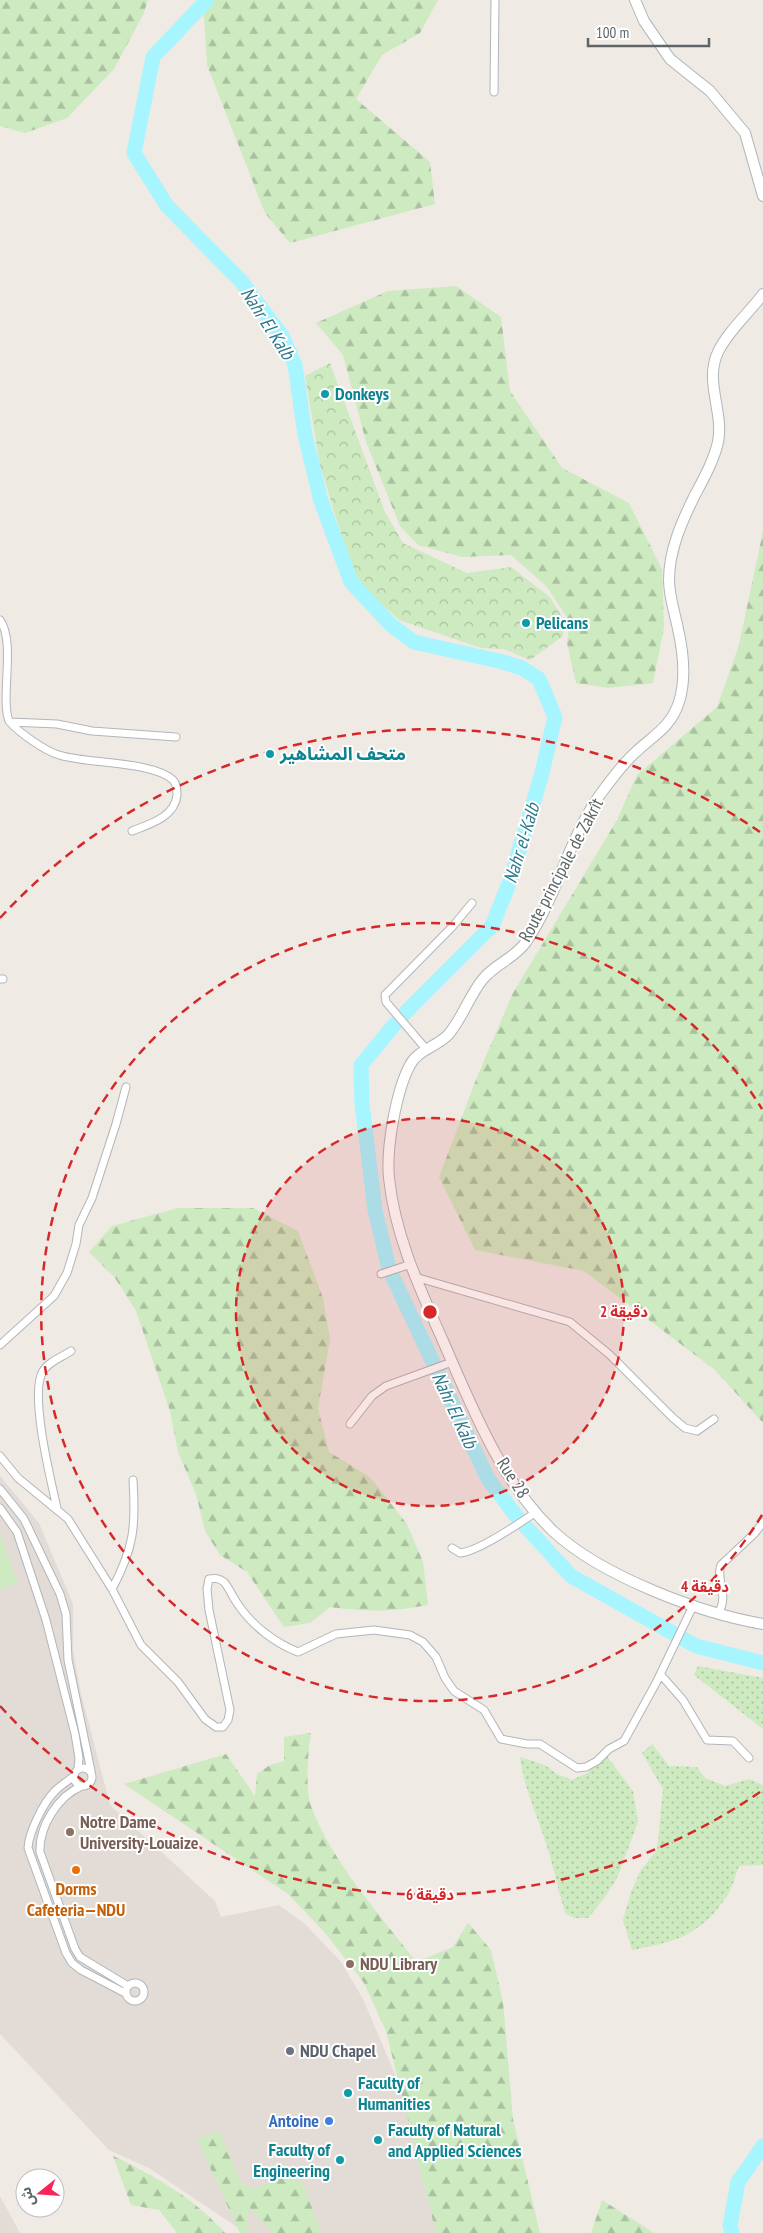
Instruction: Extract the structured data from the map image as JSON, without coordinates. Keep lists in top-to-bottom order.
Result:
{
  "streets": {
    "street": ["Route principale de Zakrît", "Rue 28"]
  },
  "crossings": [
    ["Route principale de Zakrît", "Rue 28"]
  ],
  "water": ["Nahr El Kalb", "Nahr el-Kalb"],
  "places": [
    "Donkeys",
    "Pelicans",
    "متحف المشاهير",
    "Notre Dame University-Louaize",
    "Dorms Cafeteria—NDU",
    "NDU Library",
    "NDU Chapel",
    "Faculty of Humanities",
    "Antoine",
    "Faculty of Natural and Applied Sciences",
    "Faculty of Engineering"
  ],
  "scale_bar": "100 m",
  "north": "left",
  "rings": ["2 دقيقة", "4 دقيقة", "6 دقيقة"]
}
